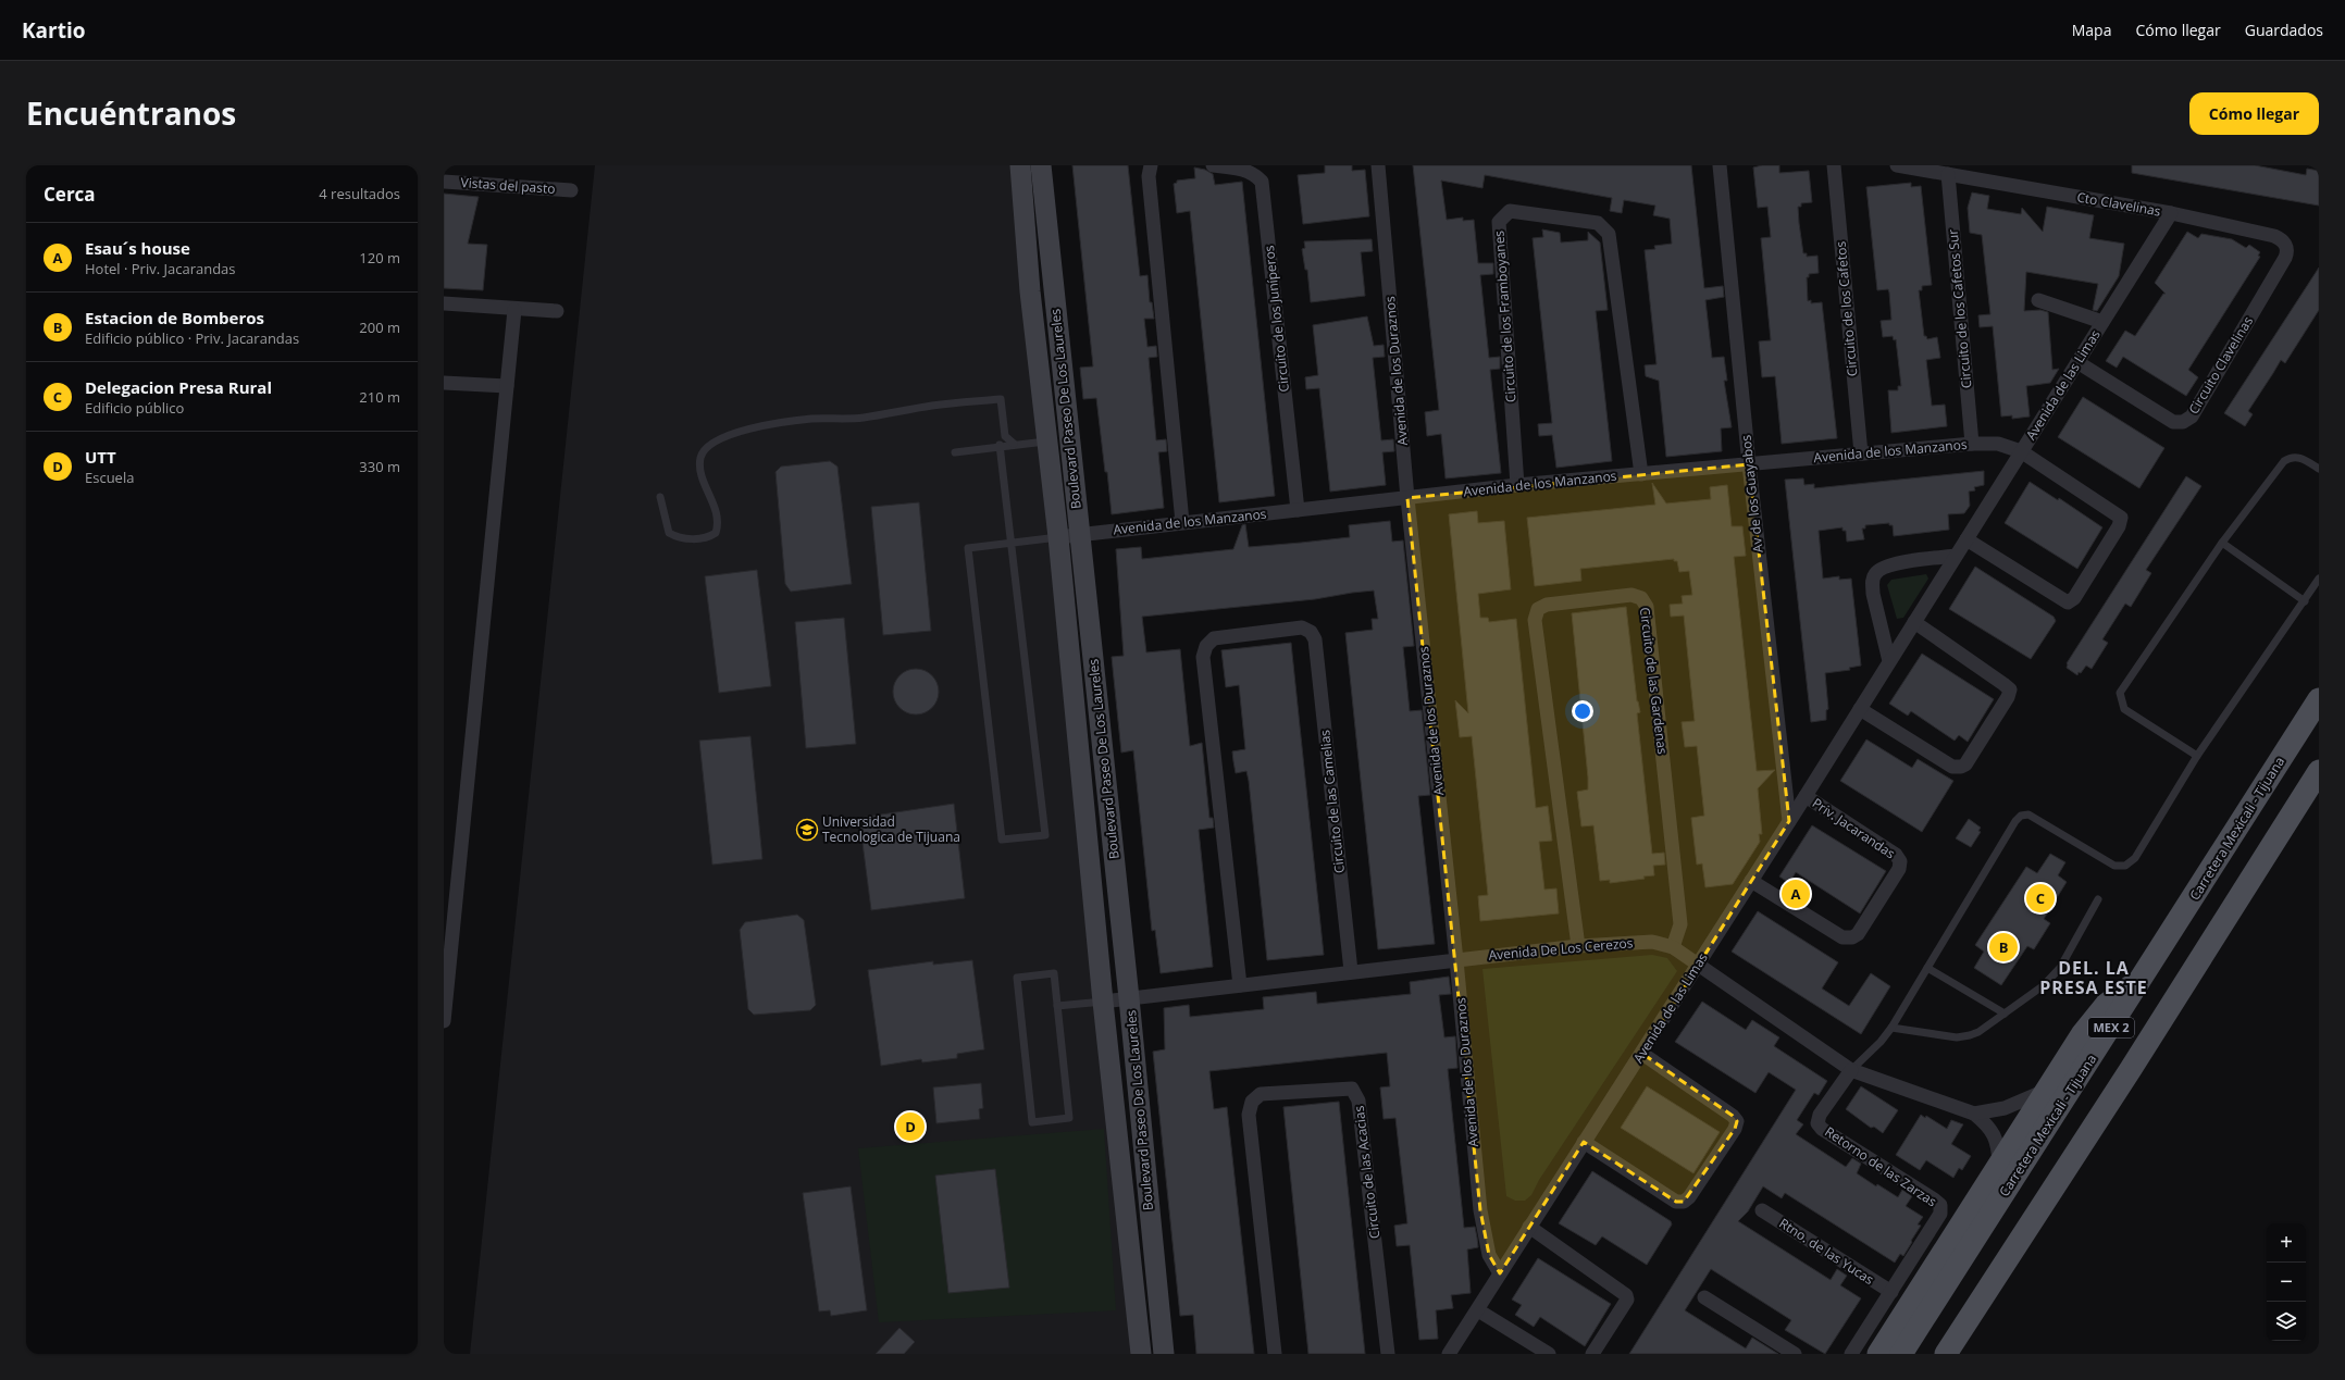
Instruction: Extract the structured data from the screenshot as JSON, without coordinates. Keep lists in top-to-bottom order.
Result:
{
  "streets": {
    "main road": ["Carretera Mexicali - Tijuana", "MEX 2"],
    "street": [
      "Vistas del pasto",
      "Cto Clavelinas",
      "Circuito de los Cafetos",
      "Circuito de los Cafetos Sur",
      "Circuito de los Framboyanes",
      "Circuito de los Juníperos",
      "Circuito Clavelinas",
      "Avenida de los Duraznos",
      "Avenida de las Limas",
      "Boulevard Paseo De Los Laureles",
      "Avenida de los Manzanos",
      "Av de los Guayabos",
      "Circuito de las Gardenas",
      "Circuito de las Camelias",
      "Priv. Jacarandas",
      "Avenida De Los Cerezos",
      "Retorno de las Zarzas",
      "Circuito de las Acacias",
      "Rtno. de las Yucas"
    ]
  },
  "crossings": [
    ["Cto Clavelinas", "Circuito de los Cafetos Sur"],
    ["Cto Clavelinas", "Circuito Clavelinas"],
    ["Cto Clavelinas", "Avenida de las Limas"],
    ["Circuito de los Cafetos", "Avenida de los Manzanos"],
    ["Circuito de los Cafetos Sur", "Avenida de los Manzanos"],
    ["Circuito de los Framboyanes", "Avenida de los Manzanos"],
    ["Circuito de los Juníperos", "Avenida de los Manzanos"],
    ["Circuito Clavelinas", "Avenida de las Limas"],
    ["Avenida de los Duraznos", "Avenida de las Limas"],
    ["Avenida de los Duraznos", "Avenida de los Manzanos"],
    ["Avenida de los Duraznos", "Avenida De Los Cerezos"],
    ["Avenida de las Limas", "Avenida de los Manzanos"],
    ["Avenida de las Limas", "Av de los Guayabos"],
    ["Avenida de las Limas", "Priv. Jacarandas"],
    ["Avenida de las Limas", "Avenida De Los Cerezos"],
    ["Boulevard Paseo De Los Laureles", "Avenida de los Manzanos"],
    ["Boulevard Paseo De Los Laureles", "Avenida De Los Cerezos"],
    ["Avenida de los Manzanos", "Av de los Guayabos"],
    ["Circuito de las Gardenas", "Avenida De Los Cerezos"],
    ["Circuito de las Camelias", "Avenida De Los Cerezos"],
    ["Avenida De Los Cerezos", "Retorno de las Zarzas"],
    ["Retorno de las Zarzas", "Rtno. de las Yucas"]
  ],
  "districts": ["DEL. LA PRESA ESTE"],
  "places": {
    "school or university": ["Universidad Tecnologica de Tijuana"]
  },
  "page": {
    "header": "Kartio",
    "nav": ["Mapa", "Cómo llegar", "Guardados"],
    "title": "Encuéntranos",
    "buttons": "Cómo llegar",
    "heading": ["Cerca", "4 resultados"],
    "list": [
      {
        "mark": "A",
        "name": "Esau´s house",
        "note": "Hotel · Priv. Jacarandas",
        "value": "120 m"
      },
      {
        "mark": "B",
        "name": "Estacion de Bomberos",
        "note": "Edificio público · Priv. Jacarandas",
        "value": "200 m"
      },
      {
        "mark": "C",
        "name": "Delegacion Presa Rural",
        "note": "Edificio público",
        "value": "210 m"
      },
      {
        "mark": "D",
        "name": "UTT",
        "note": "Escuela",
        "value": "330 m"
      }
    ],
    "pins": [
      "A",
      "C",
      "B",
      "D"
    ],
    "map_buttons": ["+", "−"]
  }
}
